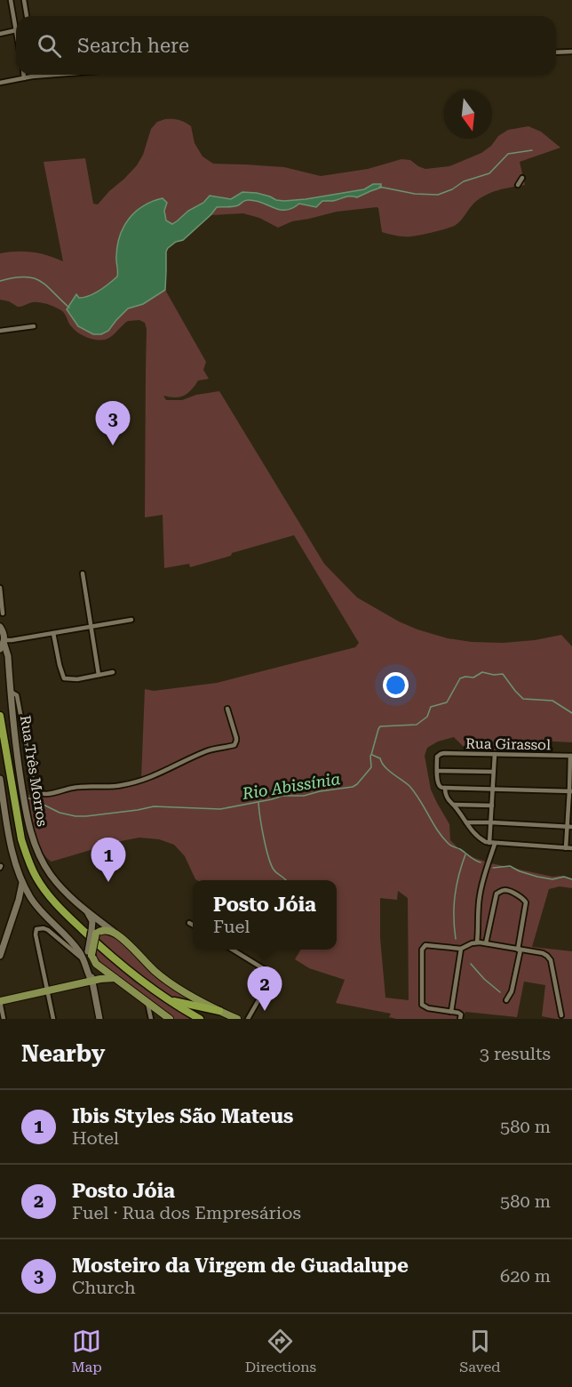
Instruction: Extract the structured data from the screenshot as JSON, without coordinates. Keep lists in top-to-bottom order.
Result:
{
  "streets": {
    "main road": ["Rua Três Morros"],
    "street": ["Rua Girassol"]
  },
  "water": ["Rio Abissínia"],
  "north": "bottom",
  "page": {
    "search": "Search here",
    "pins": ["3", "1", "2"],
    "popup": ["Posto Jóia", "Fuel"],
    "heading": ["Nearby", "3 results"],
    "list": [
      {
        "mark": "1",
        "name": "Ibis Styles São Mateus",
        "note": "Hotel",
        "value": "580 m"
      },
      {
        "mark": "2",
        "name": "Posto Jóia",
        "note": "Fuel · Rua dos Empresários",
        "value": "580 m"
      },
      {
        "mark": "3",
        "name": "Mosteiro da Virgem de Guadalupe",
        "note": "Church",
        "value": "620 m"
      }
    ],
    "nav": ["Map", "Directions", "Saved"]
  }
}
